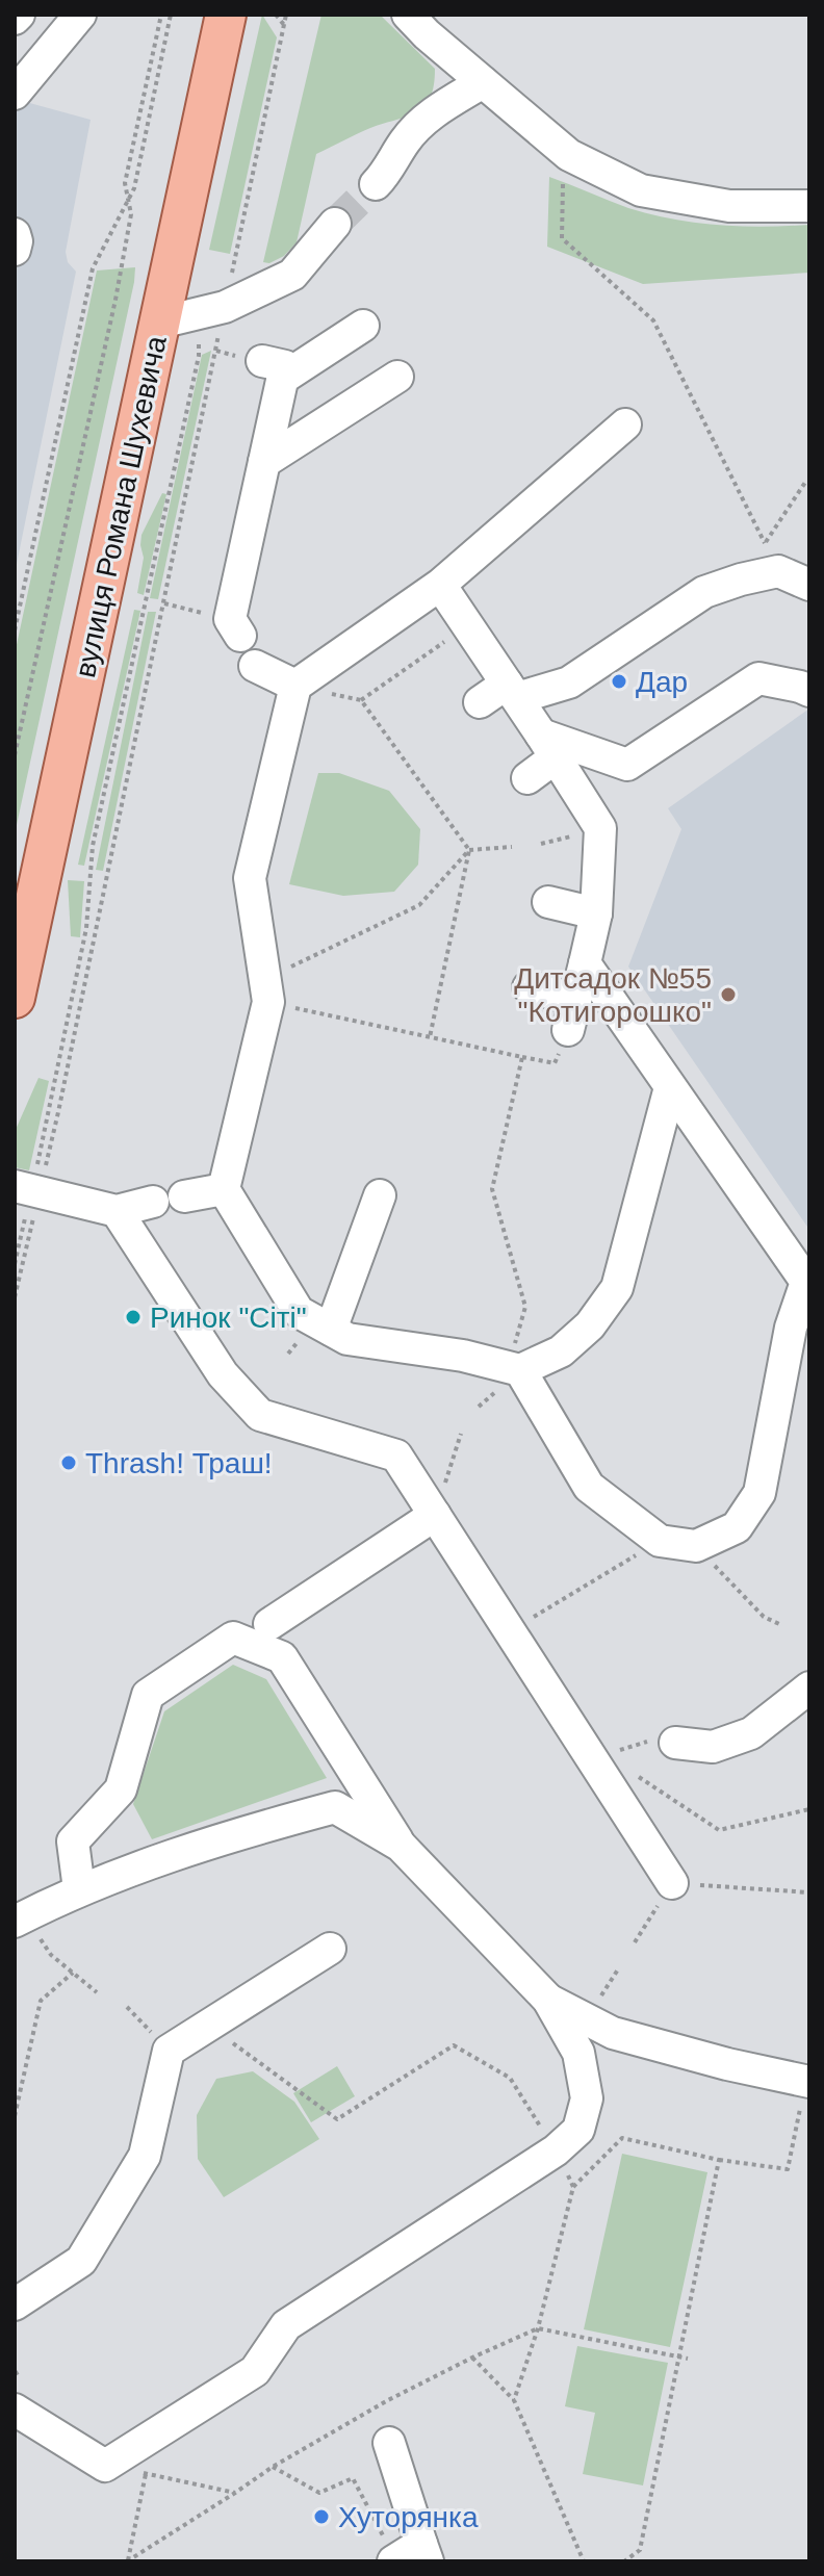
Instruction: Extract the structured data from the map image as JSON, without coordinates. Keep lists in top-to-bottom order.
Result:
{
  "streets": {
    "main road": ["вулиця Романа Шухевича"]
  },
  "places": [
    "Дар",
    "Дитсадок №55 \"Котигорошко\"",
    "Ринок \"Сіті\"",
    "Thrash! Траш!",
    "Хуторянка"
  ]
}
